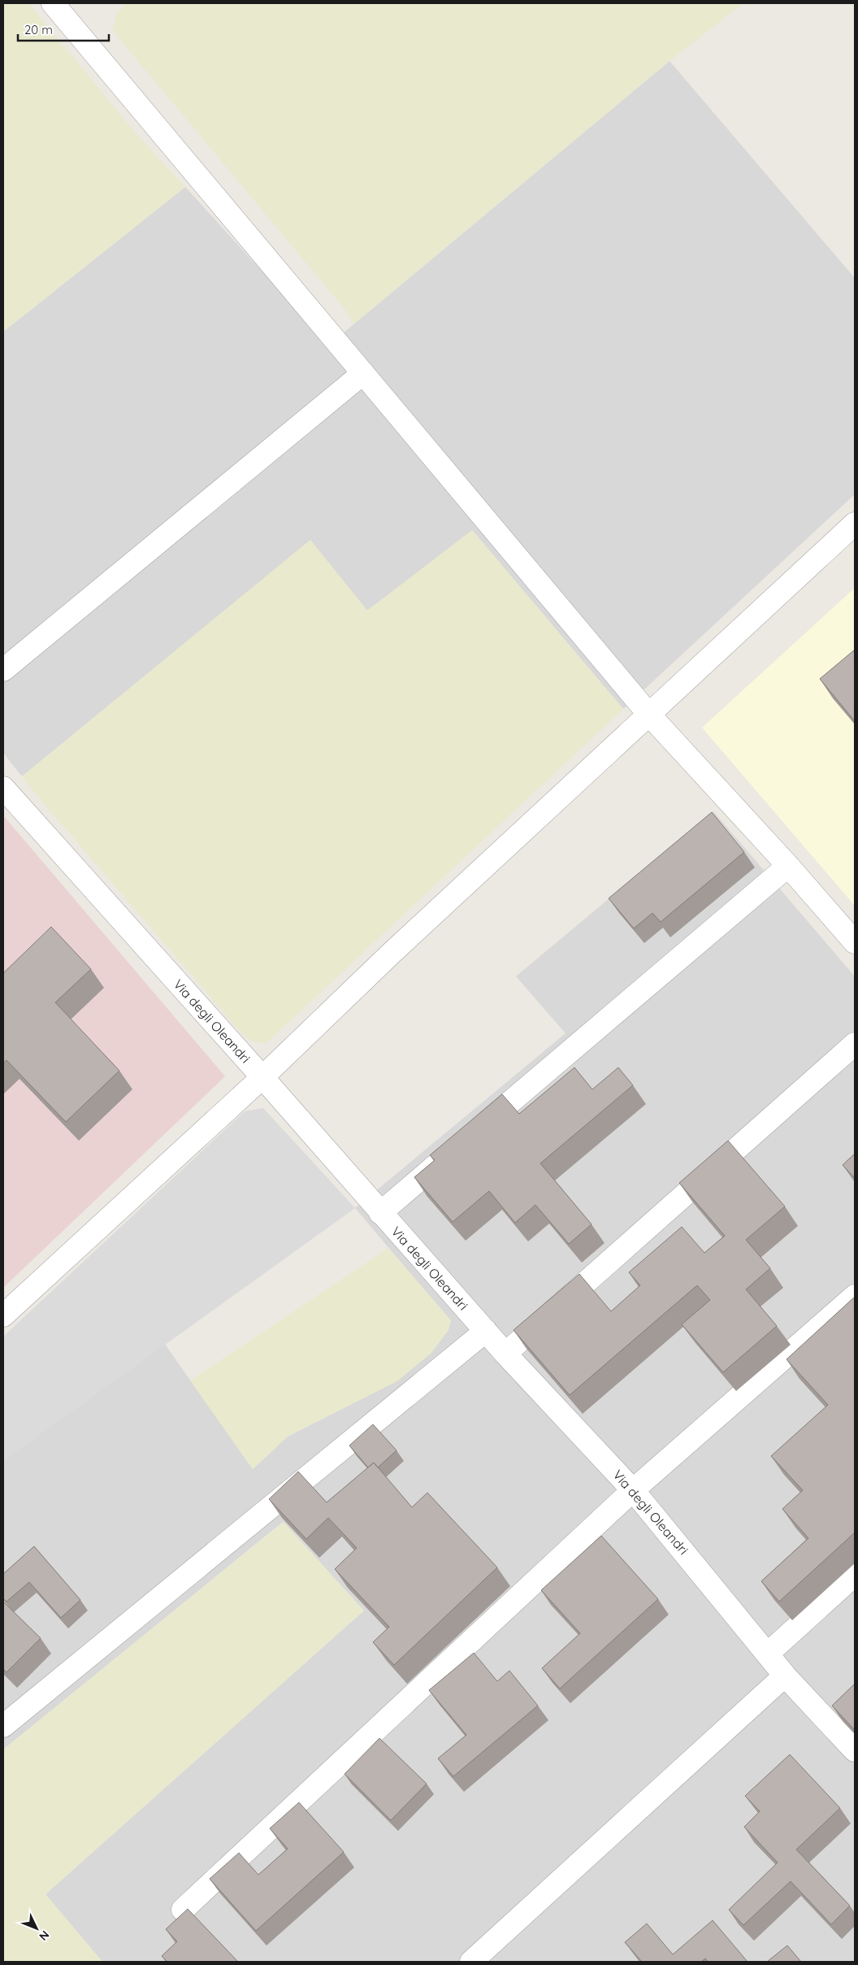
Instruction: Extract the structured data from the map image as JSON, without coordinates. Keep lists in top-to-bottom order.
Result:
{
  "streets": {
    "street": ["Via degli Oleandri"]
  },
  "scale_bar": "20 m",
  "north": "bottom right"
}
